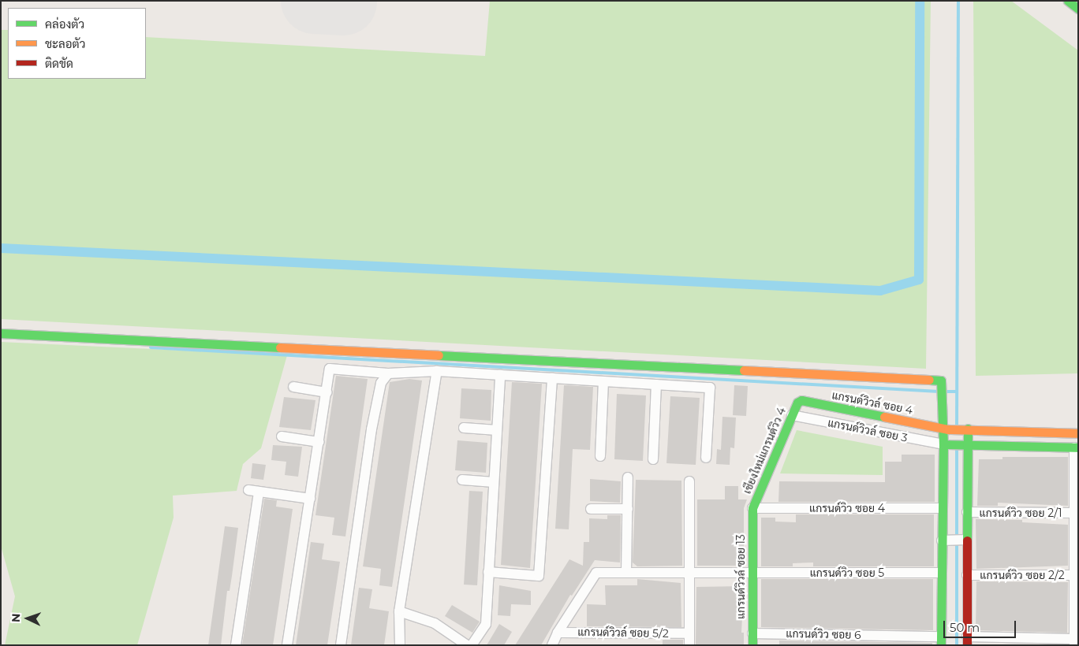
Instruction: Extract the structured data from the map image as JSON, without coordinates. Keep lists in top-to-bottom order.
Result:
{
  "streets": {
    "street": [
      "แกรนด์วิวล์ ซอย 4",
      "แกรนด์วิวล์ ซอย 3",
      "เชียงใหม่แกรนด์วิว 4",
      "แกรนด์วิว ซอย 4",
      "แกรนด์วิว ซอย 2/1",
      "แกรนด์วิว ซอย 5",
      "แกรนด์วิว ซอย 2/2",
      "แกรนด์วิวล์ ซอย 13",
      "แกรนด์วิวล์ ซอย 5/2",
      "แกรนด์วิว ซอย 6"
    ]
  },
  "crossings": [
    ["แกรนด์วิวล์ ซอย 4", "เชียงใหม่แกรนด์วิว 4"],
    ["แกรนด์วิวล์ ซอย 3", "เชียงใหม่แกรนด์วิว 4"],
    ["เชียงใหม่แกรนด์วิว 4", "แกรนด์วิว ซอย 4"],
    ["เชียงใหม่แกรนด์วิว 4", "แกรนด์วิวล์ ซอย 13"],
    ["แกรนด์วิว ซอย 4", "แกรนด์วิวล์ ซอย 13"],
    ["แกรนด์วิว ซอย 5", "แกรนด์วิวล์ ซอย 13"],
    ["แกรนด์วิว ซอย 5", "แกรนด์วิวล์ ซอย 5/2"],
    ["แกรนด์วิวล์ ซอย 13", "แกรนด์วิว ซอย 6"]
  ],
  "legend": ["คล่องตัว", "ชะลอตัว", "ติดขัด"],
  "scale_bar": "50 m",
  "north": "left"
}
